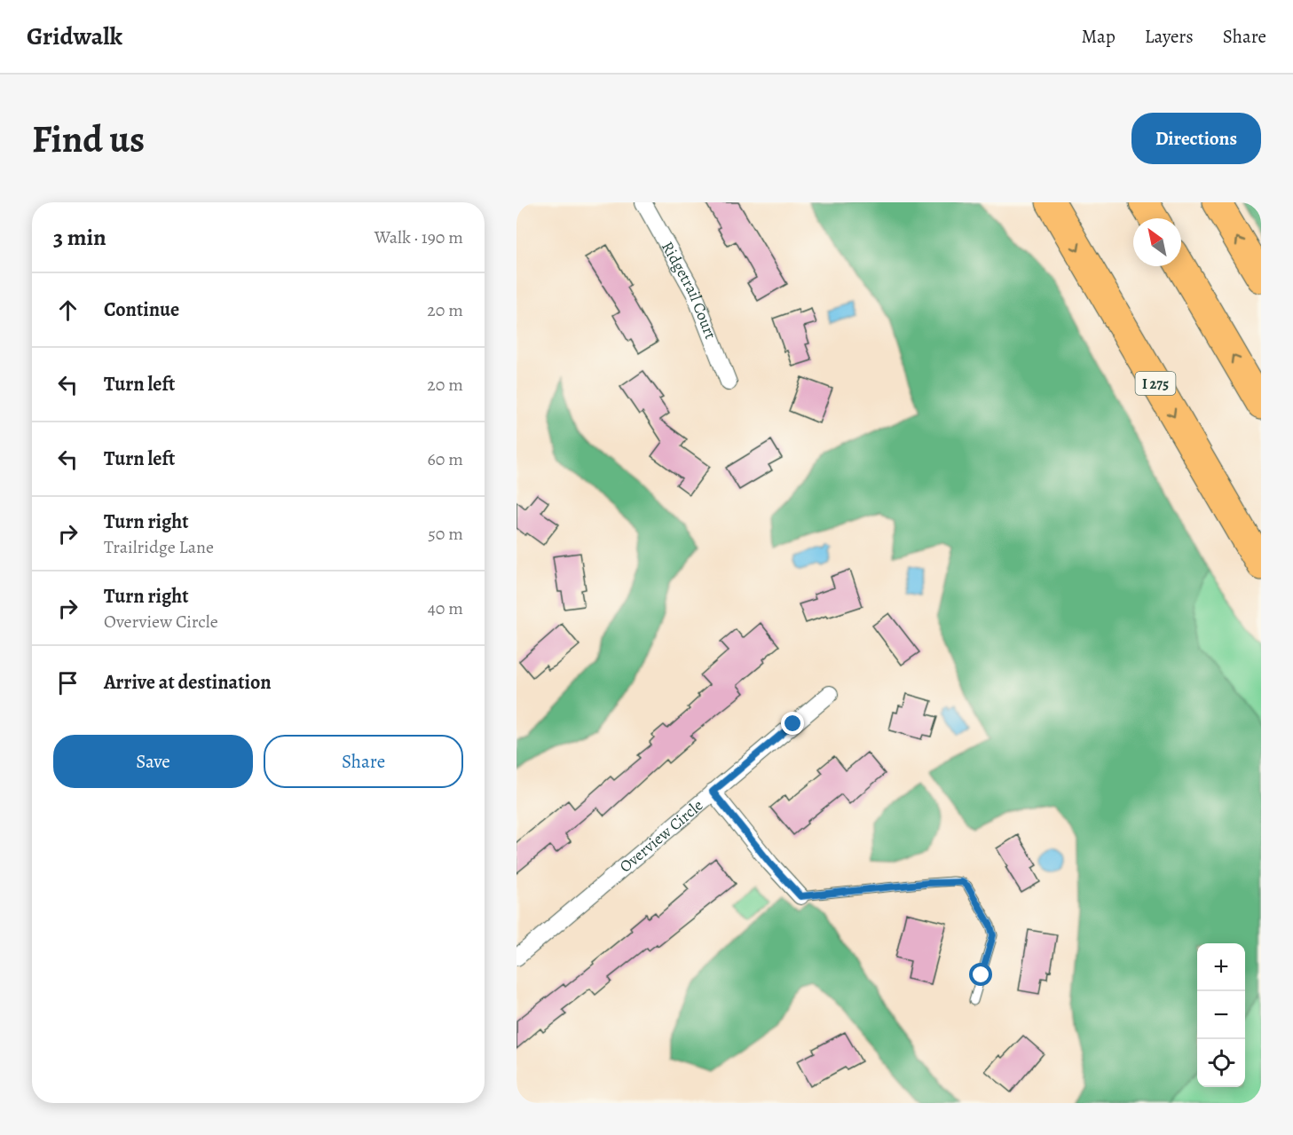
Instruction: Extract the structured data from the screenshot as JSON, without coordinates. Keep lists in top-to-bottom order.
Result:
{
  "streets": {
    "highway": ["I 275"],
    "street": ["Ridgetrail Court", "Overview Circle"]
  },
  "north": "top left",
  "page": {
    "header": "Gridwalk",
    "nav": ["Map", "Layers", "Share"],
    "buttons": [
      "Directions",
      ["Save", "Share"]
    ],
    "title": "Find us",
    "heading": ["3 min", "Walk · 190 m"],
    "list": [
      ["Continue", "20 m"],
      ["Turn left", "20 m"],
      ["Turn left", "60 m"],
      ["Turn right", "Trailridge Lane", "50 m"],
      ["Turn right", "Overview Circle", "40 m"],
      "Arrive at destination"
    ],
    "map_buttons": ["+", "−"]
  }
}
